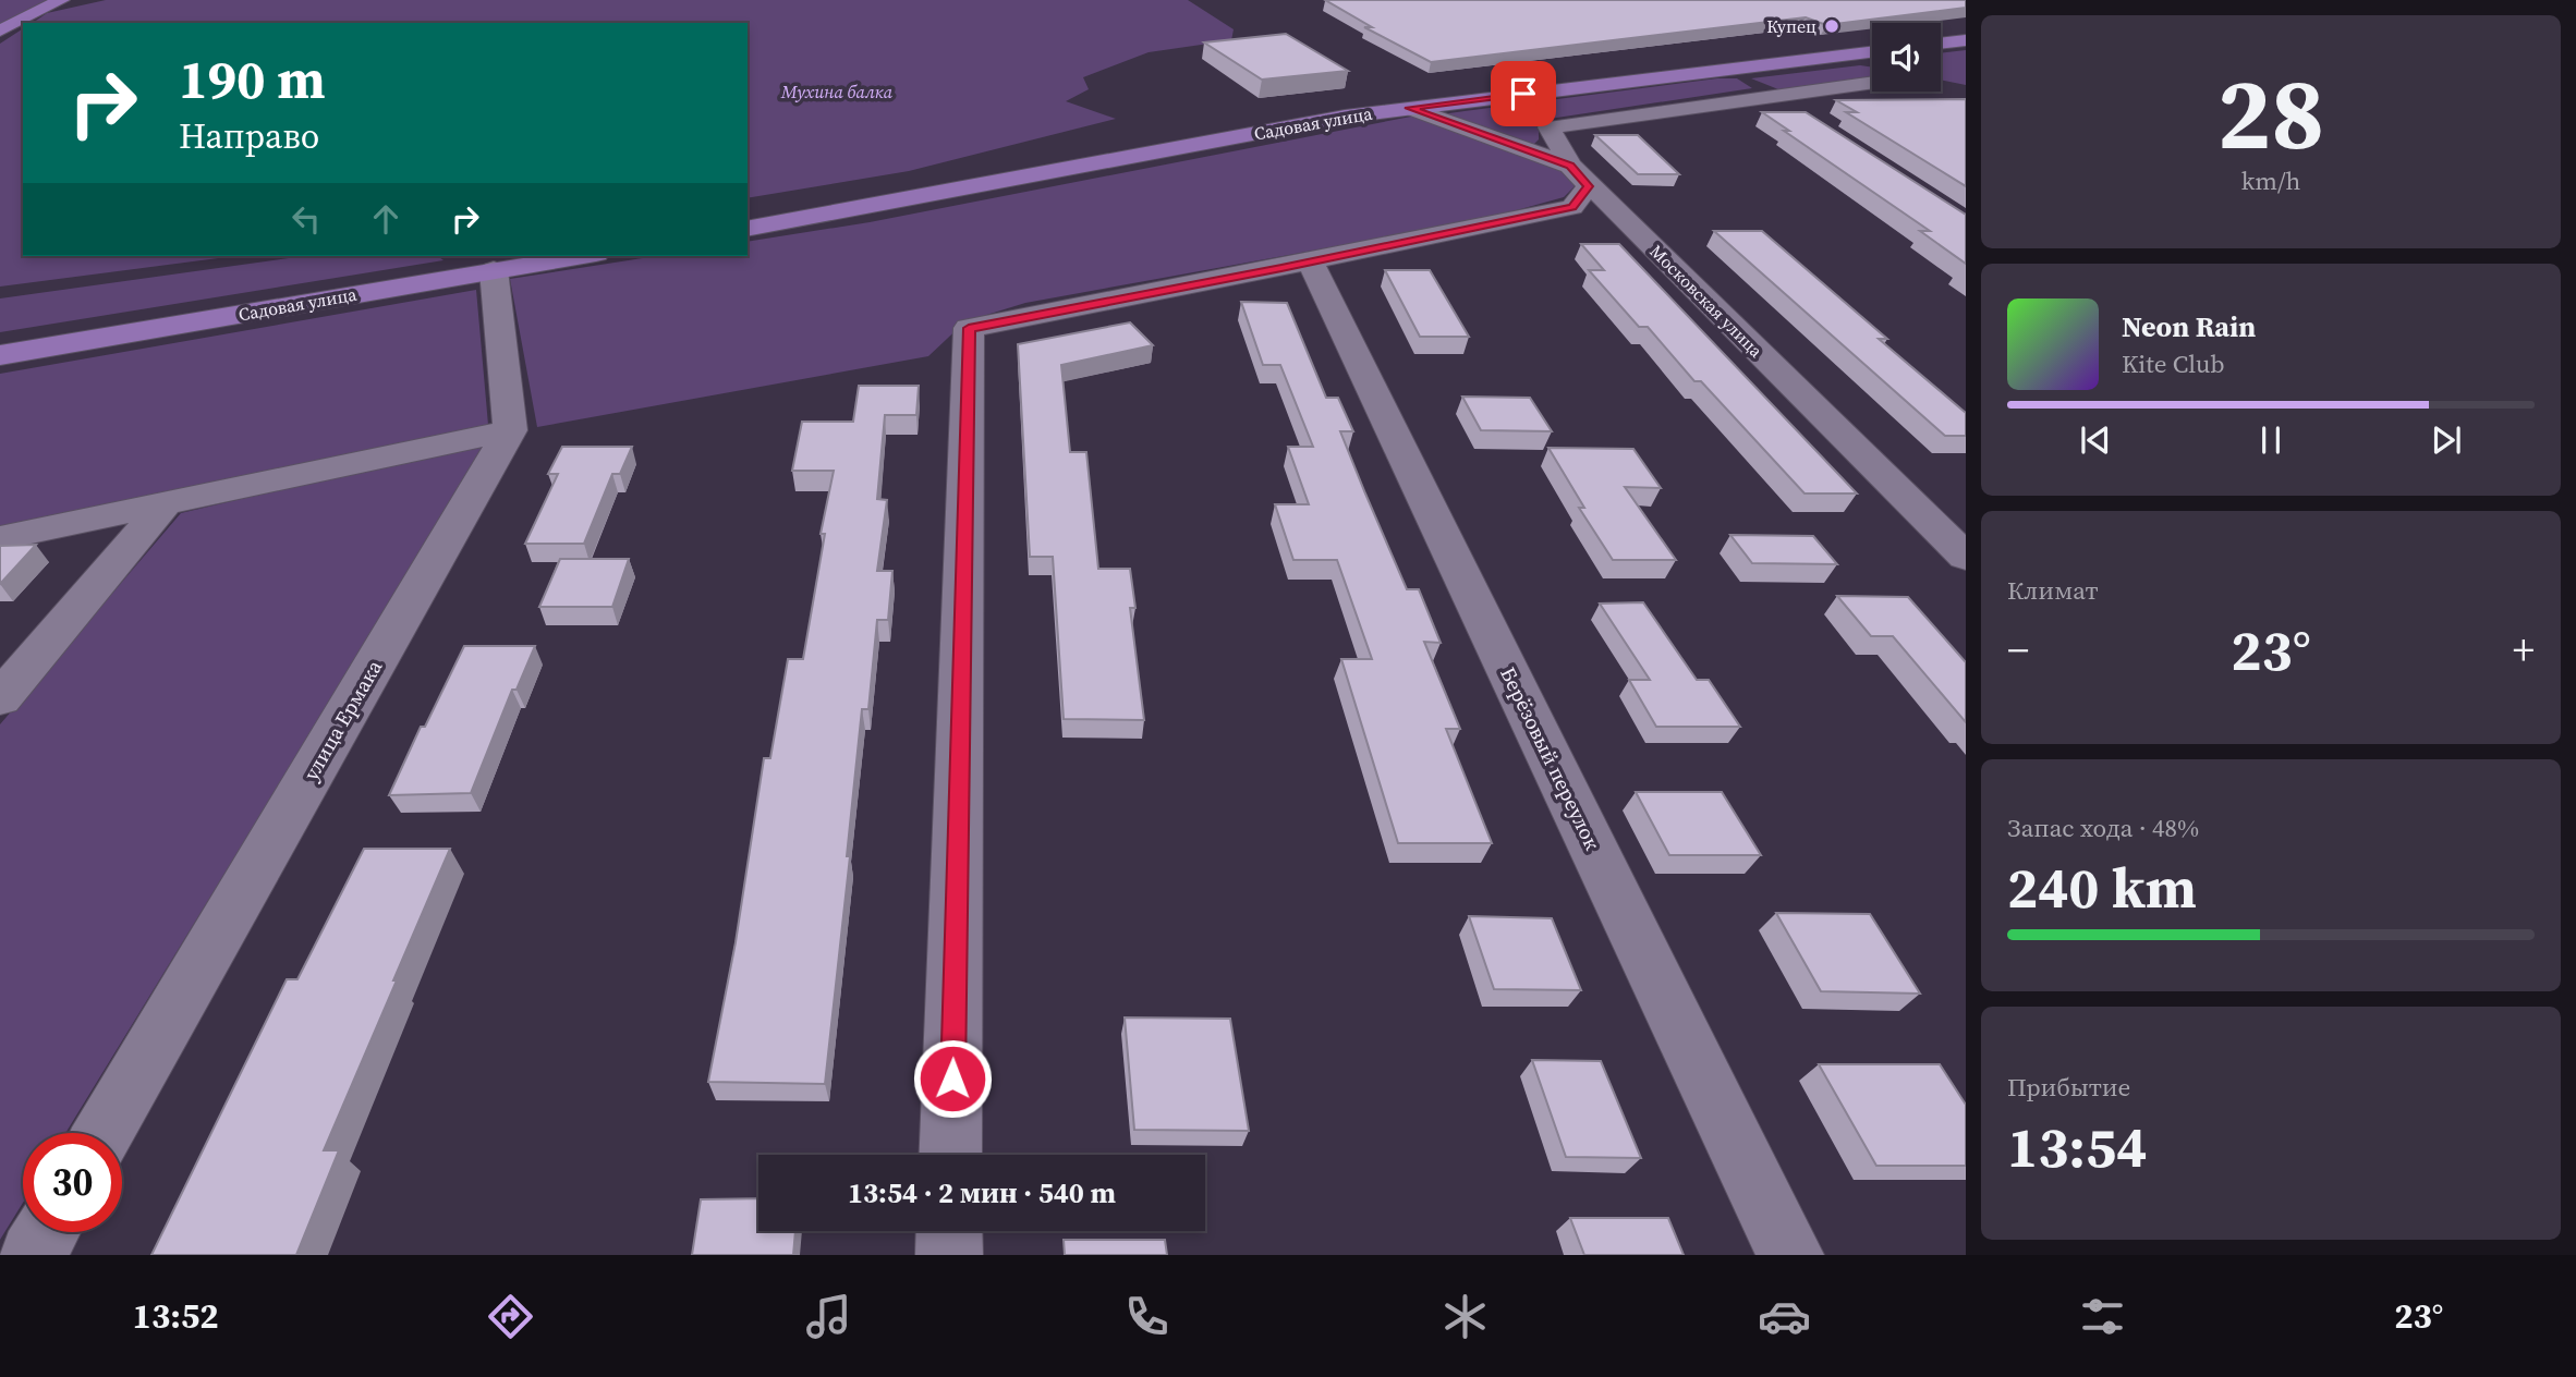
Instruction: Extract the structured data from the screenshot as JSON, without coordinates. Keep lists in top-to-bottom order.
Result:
{
  "streets": {
    "main road": ["Садовая улица"],
    "street": ["Московская улица", "улица Ермака", "Берёзовый переулок"]
  },
  "crossings": [
    ["Садовая улица", "Московская улица"]
  ],
  "parks": ["Мухина балка"],
  "places": ["Купец"],
  "page": {
    "tile": [
      ["28", "km/h"],
      "Климат",
      ["Запас хода · 48%", "240 km"],
      ["Прибытие", "13:54"]
    ],
    "turn": ["190 m", "Направо"],
    "song": ["Neon Rain", "Kite Club"],
    "heat": ["−", "23°", "+"],
    "limit": "30",
    "trip": "13:54 · 2 мин · 540 m",
    "tabs": ["13:52", "23°"]
  }
}
